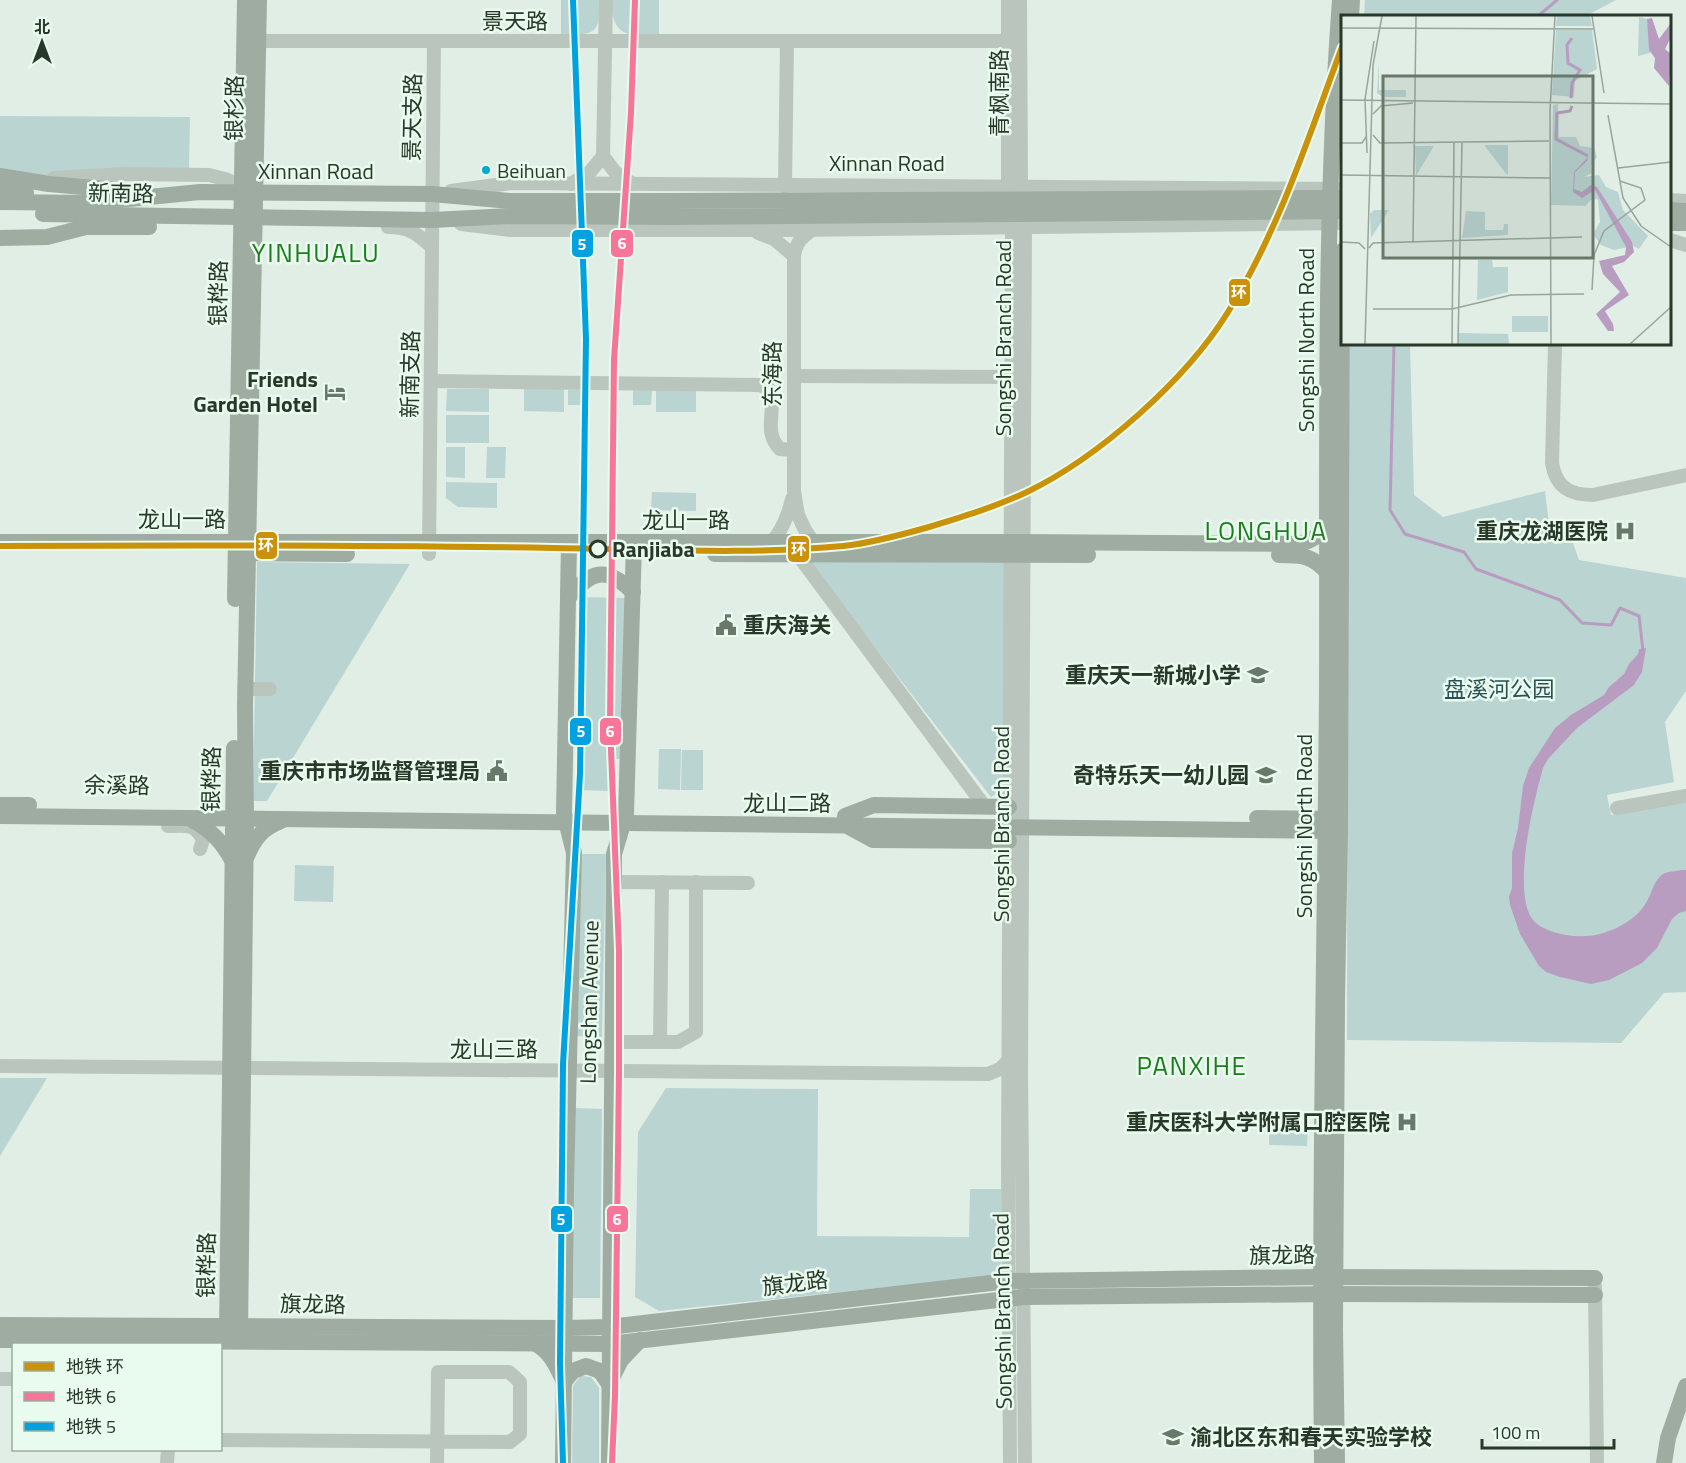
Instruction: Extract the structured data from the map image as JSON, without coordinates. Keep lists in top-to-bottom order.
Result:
{
  "streets": {
    "main road": [
      "银杉路",
      "Xinnan Road",
      "新南路",
      "银桦路",
      "Songshi North Road",
      "龙山一路",
      "余溪路",
      "龙山二路",
      "Longshan Avenue",
      "旗龙路"
    ],
    "street": [
      "景天路",
      "青枫南路",
      "景天支路",
      "Songshi Branch Road",
      "新南支路",
      "东海路",
      "龙山三路"
    ]
  },
  "crossings": [
    ["景天路", "青枫南路"],
    ["景天路", "银杉路"],
    ["景天路", "景天支路"],
    ["青枫南路", "Xinnan Road"],
    ["青枫南路", "Songshi Branch Road"],
    ["银杉路", "Xinnan Road"],
    ["银杉路", "新南路"],
    ["银杉路", "银桦路"],
    ["景天支路", "Xinnan Road"],
    ["景天支路", "新南支路"],
    ["Xinnan Road", "新南路"],
    ["Xinnan Road", "银桦路"],
    ["Xinnan Road", "Songshi Branch Road"],
    ["Xinnan Road", "Songshi North Road"],
    ["Xinnan Road", "新南支路"],
    ["新南路", "银桦路"],
    ["银桦路", "龙山一路"],
    ["银桦路", "余溪路"],
    ["银桦路", "龙山二路"],
    ["银桦路", "龙山三路"],
    ["银桦路", "旗龙路"],
    ["Songshi Branch Road", "龙山一路"],
    ["Songshi Branch Road", "龙山二路"],
    ["Songshi Branch Road", "旗龙路"],
    ["Songshi North Road", "龙山一路"],
    ["Songshi North Road", "龙山二路"],
    ["Songshi North Road", "旗龙路"],
    ["新南支路", "龙山一路"],
    ["东海路", "龙山一路"],
    ["龙山一路", "Longshan Avenue"],
    ["余溪路", "龙山二路"],
    ["龙山二路", "Longshan Avenue"],
    ["Longshan Avenue", "龙山三路"],
    ["Longshan Avenue", "旗龙路"]
  ],
  "districts": ["YINHUALU", "LONGHUA", "PANXIHE"],
  "parks": ["盘溪河公园"],
  "places": {
    "other": ["Beihuan", "Ranjiaba"],
    "hotel": ["Friends Garden Hotel"],
    "hospital": ["重庆龙湖医院", "重庆医科大学附属口腔医院"],
    "public building": ["重庆海关", "重庆市市场监督管理局"],
    "school or university": ["重庆天一新城小学", "奇特乐天一幼儿园", "渝北区东和春天实验学校"]
  },
  "lines": ["metro line 6", "metro line 5", "metro line 环"],
  "legend": ["地铁 环", "地铁 6", "地铁 5"],
  "scale_bar": "100 m",
  "north": "top"
}
